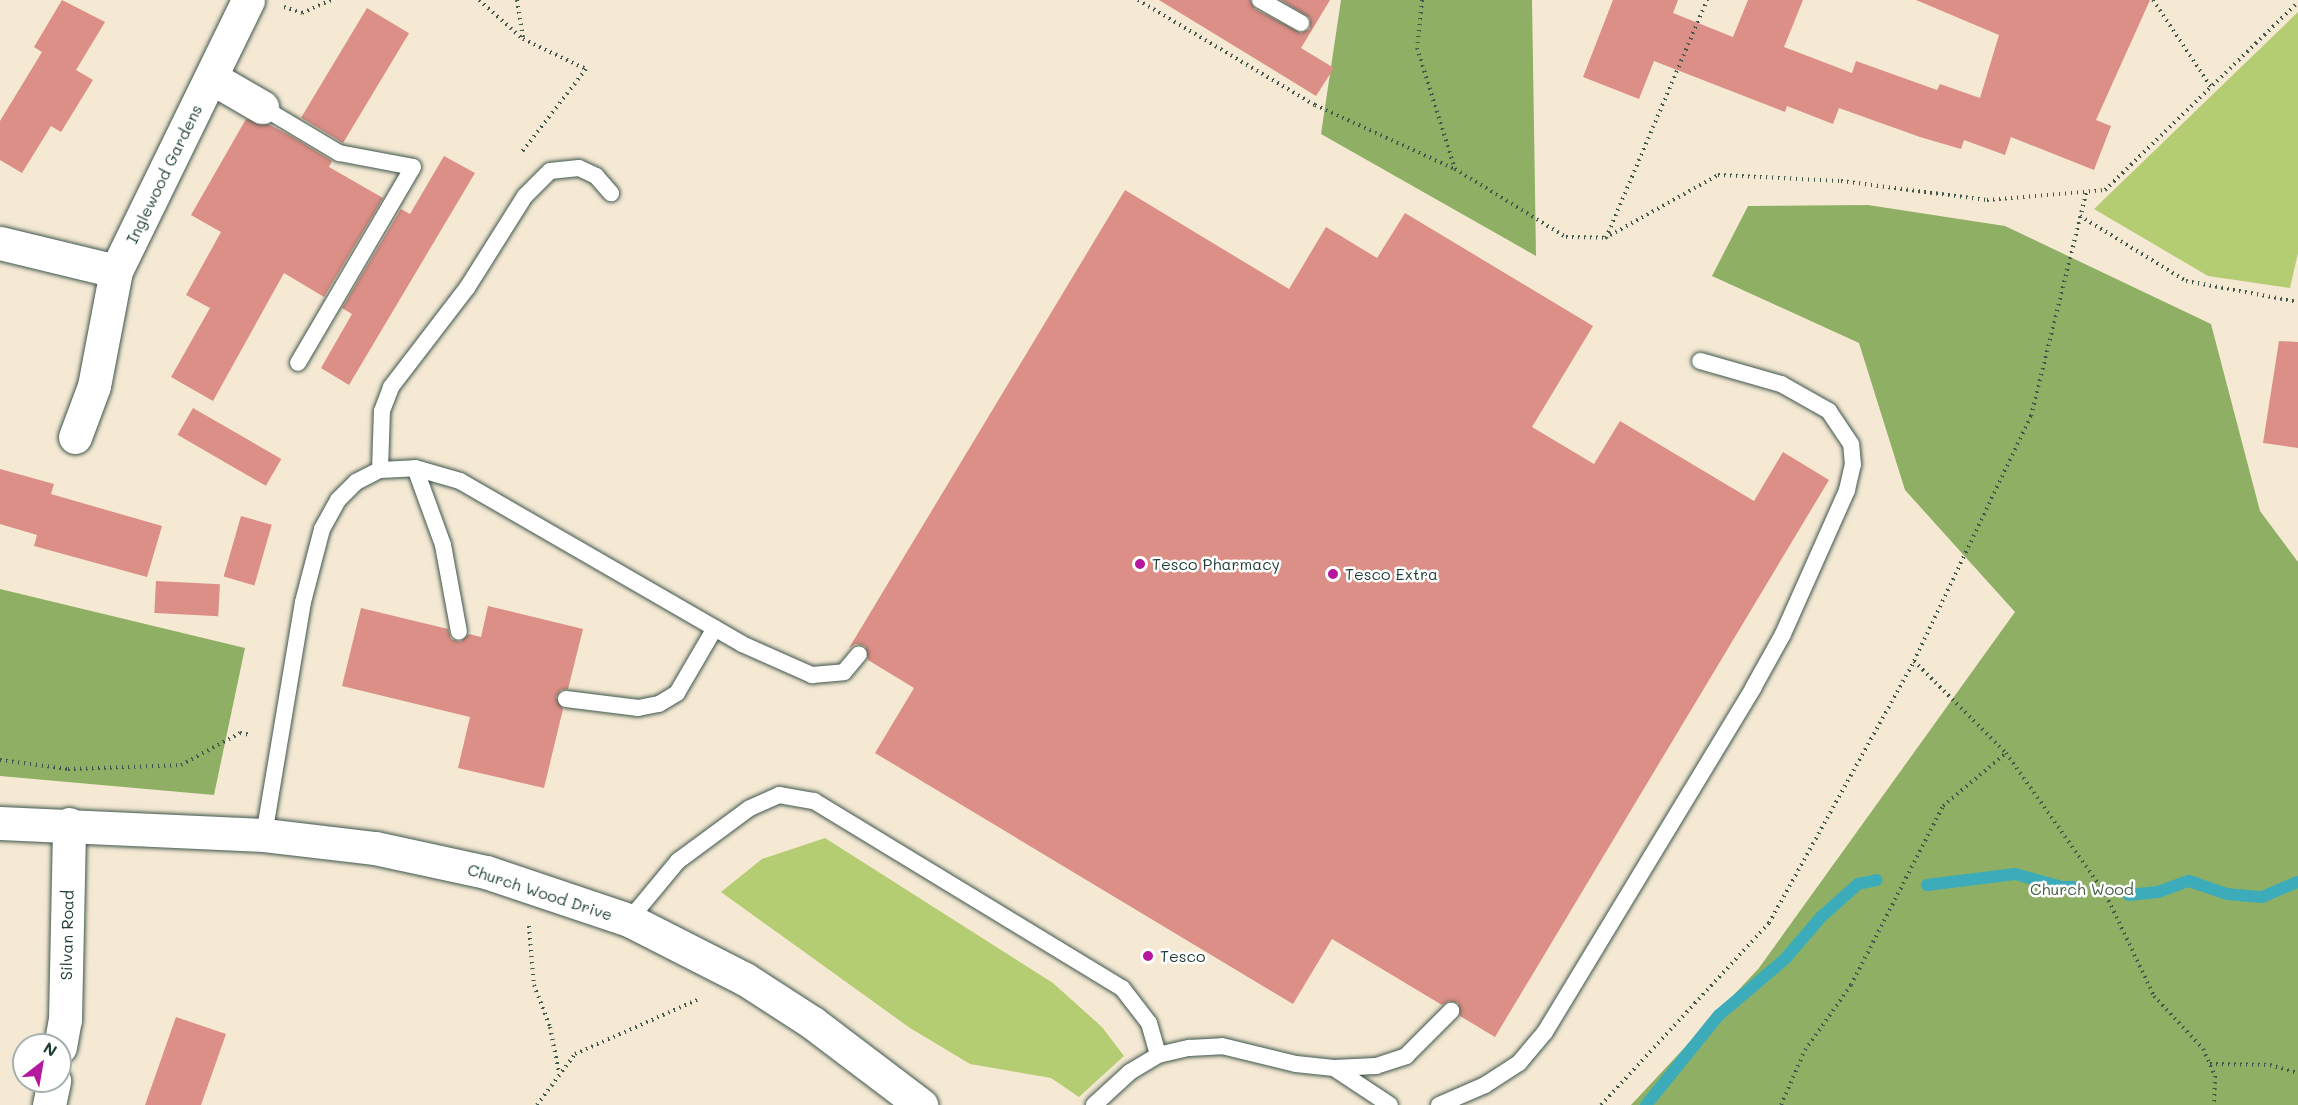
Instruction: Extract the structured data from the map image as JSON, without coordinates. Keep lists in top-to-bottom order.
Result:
{
  "streets": {
    "street": ["Inglewood Gardens", "Church Wood Drive", "Silvan Road"]
  },
  "crossings": [
    ["Church Wood Drive", "Silvan Road"]
  ],
  "parks": ["Church Wood"],
  "places": ["Tesco Pharmacy", "Tesco Extra", "Tesco"],
  "north": "top right"
}
